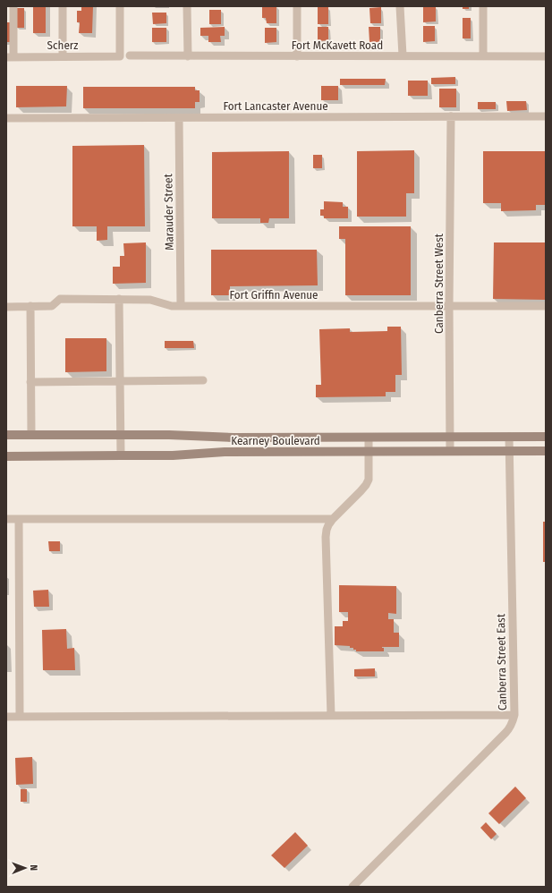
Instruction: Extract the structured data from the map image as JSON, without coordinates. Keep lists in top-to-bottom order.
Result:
{
  "streets": {
    "street": [
      "Scherz",
      "Fort McKavett Road",
      "Fort Lancaster Avenue",
      "Marauder Street",
      "Canberra Street West",
      "Fort Griffin Avenue",
      "Kearney Boulevard",
      "Canberra Street East"
    ]
  },
  "crossings": [
    ["Fort Lancaster Avenue", "Marauder Street"],
    ["Fort Lancaster Avenue", "Canberra Street West"],
    ["Marauder Street", "Fort Griffin Avenue"],
    ["Canberra Street West", "Fort Griffin Avenue"],
    ["Canberra Street West", "Kearney Boulevard"],
    ["Kearney Boulevard", "Canberra Street East"]
  ],
  "north": "right"
}
